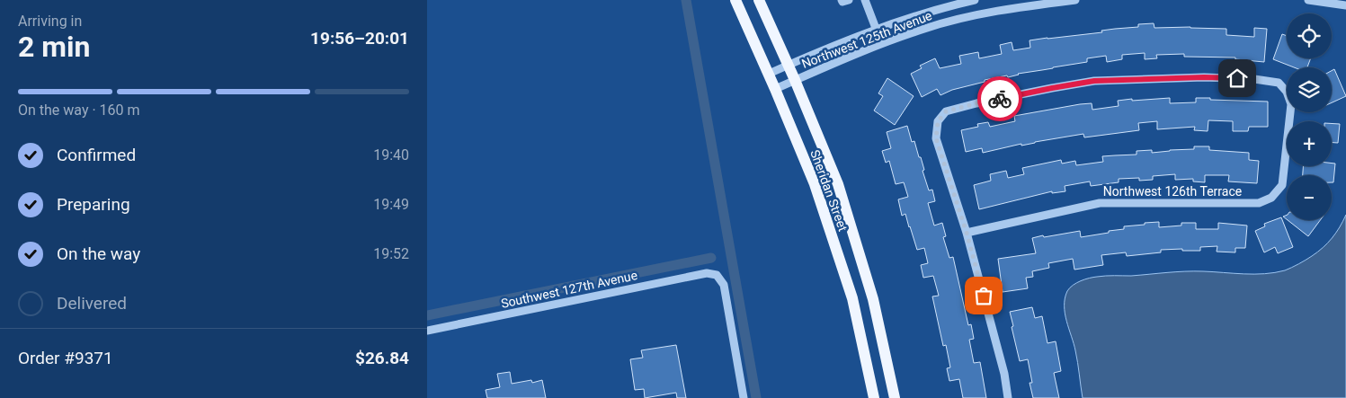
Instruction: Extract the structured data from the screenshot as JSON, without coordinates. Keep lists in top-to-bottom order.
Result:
{
  "streets": {
    "main road": ["Sheridan Street"],
    "street": ["Northwest 125th Avenue", "Northwest 126th Terrace", "Southwest 127th Avenue"]
  },
  "crossings": [
    ["Northwest 125th Avenue", "Sheridan Street"]
  ],
  "page": {
    "heading": ["2 min", "Arriving in", "19:56–20:01"],
    "panel": ["Order #9371", "$26.84"],
    "map_buttons": ["+", "−"],
    "bar": "On the way · 160 m",
    "list": [
      ["Confirmed", "19:40"],
      ["Preparing", "19:49"],
      ["On the way", "19:52"],
      "Delivered"
    ]
  }
}
